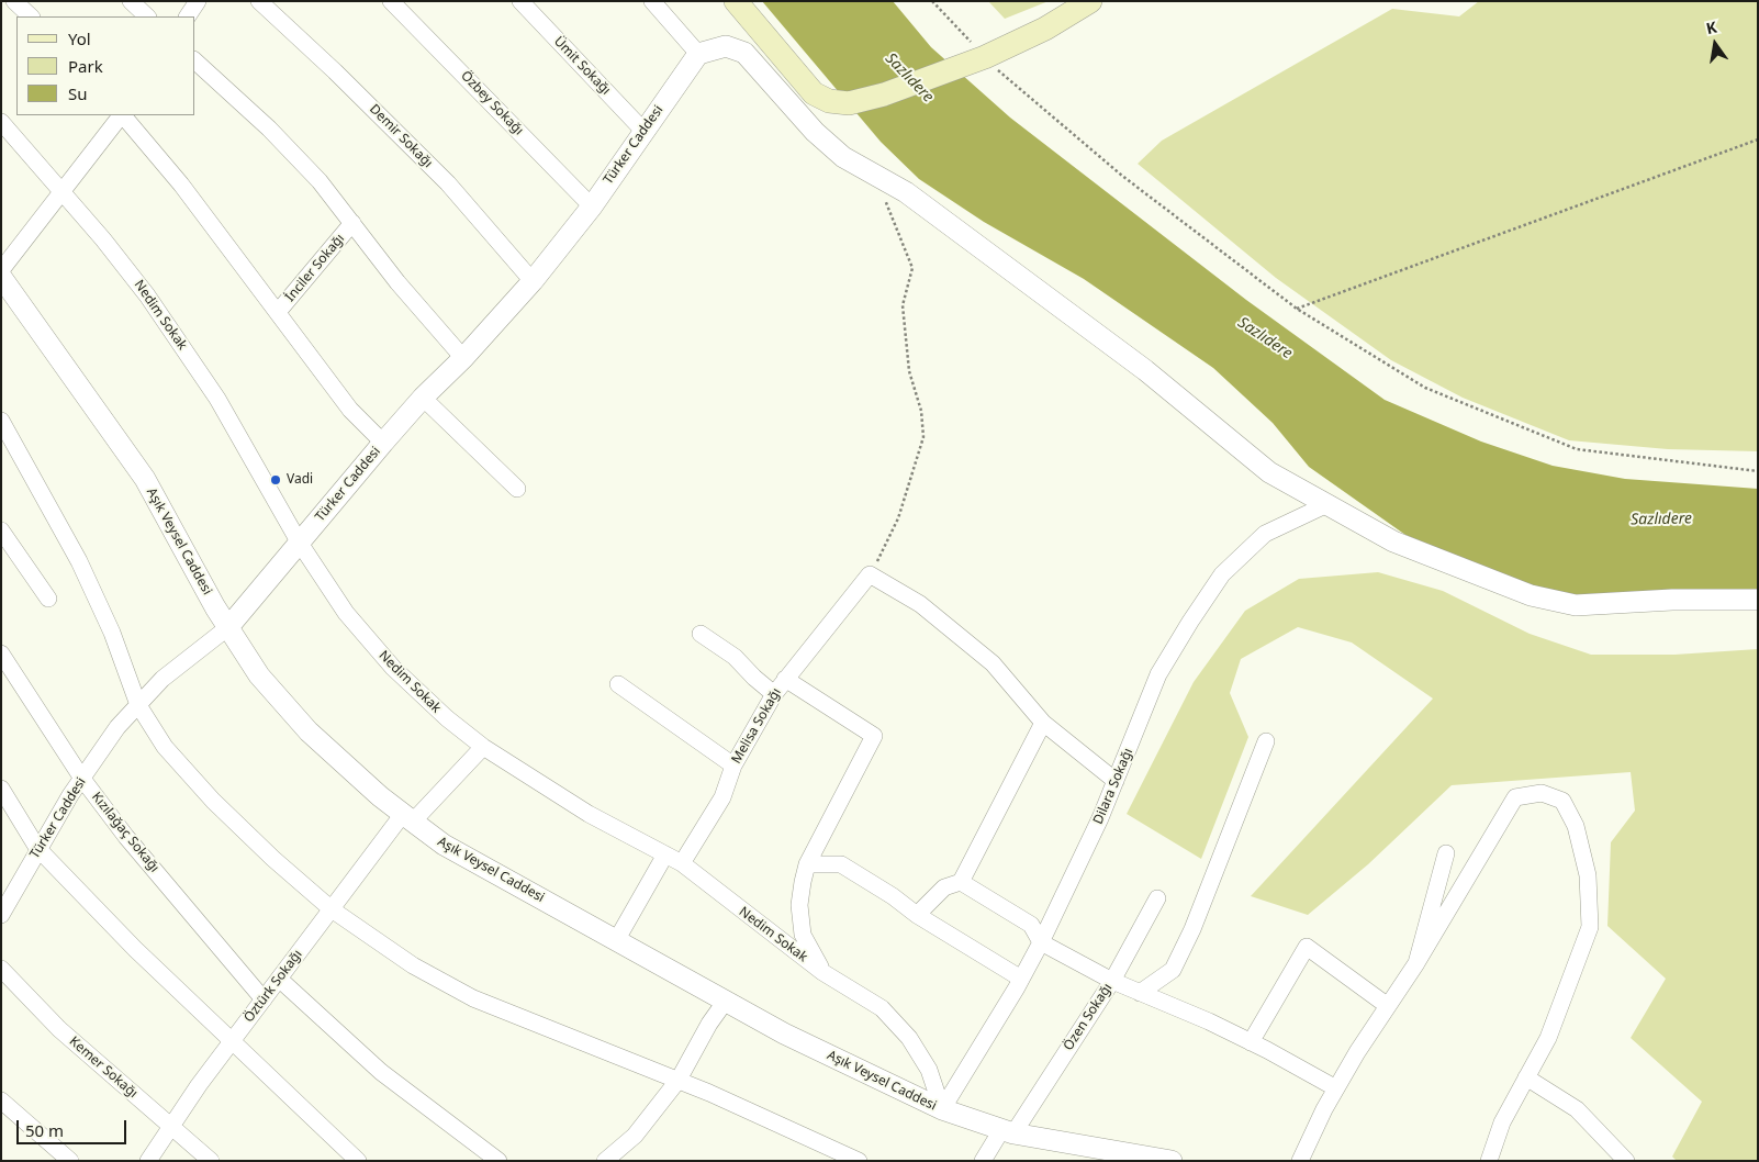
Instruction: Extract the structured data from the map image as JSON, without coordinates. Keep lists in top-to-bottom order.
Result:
{
  "streets": {
    "street": [
      "Ümit Sokağı",
      "Özbey Sokağı",
      "Demir Sokağı",
      "Türker Caddesi",
      "İnciler Sokağı",
      "Nedim Sokak",
      "Aşık Veysel Caddesi",
      "Melisa Sokağı",
      "Dilara Sokağı",
      "Kızılağaç Sokağı",
      "Öztürk Sokağı",
      "Özen Sokağı",
      "Kemer Sokağı"
    ]
  },
  "crossings": [
    ["Ümit Sokağı", "Türker Caddesi"],
    ["Özbey Sokağı", "Türker Caddesi"],
    ["Demir Sokağı", "Türker Caddesi"],
    ["Türker Caddesi", "Nedim Sokak"],
    ["Türker Caddesi", "Aşık Veysel Caddesi"],
    ["Türker Caddesi", "Kızılağaç Sokağı"],
    ["Nedim Sokak", "Aşık Veysel Caddesi"],
    ["Nedim Sokak", "Melisa Sokağı"],
    ["Nedim Sokak", "Dilara Sokağı"],
    ["Nedim Sokak", "Öztürk Sokağı"],
    ["Aşık Veysel Caddesi", "Dilara Sokağı"],
    ["Aşık Veysel Caddesi", "Öztürk Sokağı"],
    ["Aşık Veysel Caddesi", "Özen Sokağı"],
    ["Kızılağaç Sokağı", "Öztürk Sokağı"],
    ["Öztürk Sokağı", "Kemer Sokağı"]
  ],
  "water": ["Sazlıdere"],
  "places": ["Vadi"],
  "legend": ["Yol", "Park", "Su"],
  "scale_bar": "50 m",
  "north": "top"
}
